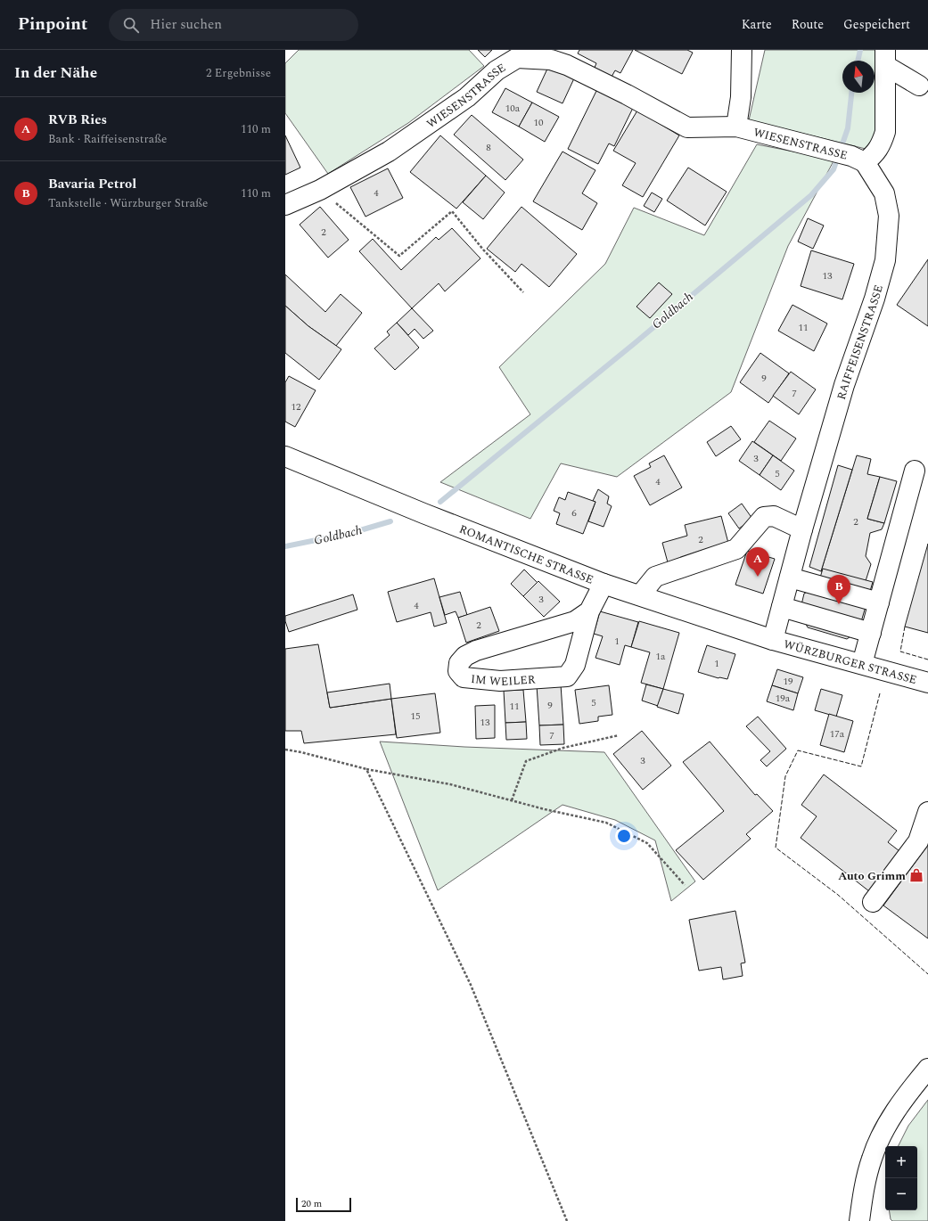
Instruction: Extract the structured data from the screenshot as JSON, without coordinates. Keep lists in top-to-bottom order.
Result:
{
  "streets": {
    "street": [
      "WIESENSTRASSE",
      "RAIFFEISENSTRASSE",
      "ROMANTISCHE STRASSE",
      "WÜRZBURGER STRASSE",
      "IM WEILER"
    ]
  },
  "crossings": [
    ["WIESENSTRASSE", "RAIFFEISENSTRASSE"],
    ["RAIFFEISENSTRASSE", "ROMANTISCHE STRASSE"],
    ["RAIFFEISENSTRASSE", "WÜRZBURGER STRASSE"],
    ["ROMANTISCHE STRASSE", "WÜRZBURGER STRASSE"],
    ["ROMANTISCHE STRASSE", "IM WEILER"]
  ],
  "water": ["Goldbach"],
  "places": {
    "shop": ["Auto Grimm"]
  },
  "house_numbers": [
    "10a",
    "10",
    "8",
    "4",
    "2",
    "13",
    "11",
    "9",
    "7",
    "12",
    "3",
    "5",
    "4",
    "6",
    "2",
    "2",
    "3",
    "4",
    "2",
    "1",
    "1a",
    "1",
    "19",
    "19a",
    "5",
    "9",
    "11",
    "15",
    "13",
    "17a",
    "7",
    "3"
  ],
  "scale_bar": "20 m",
  "north": "top",
  "page": {
    "header": "Pinpoint",
    "search": "Hier suchen",
    "nav": ["Karte", "Route", "Gespeichert"],
    "heading": ["In der Nähe", "2 Ergebnisse"],
    "list": [
      {
        "mark": "A",
        "name": "RVB Ries",
        "note": "Bank · Raiffeisenstraße",
        "value": "110 m"
      },
      {
        "mark": "B",
        "name": "Bavaria Petrol",
        "note": "Tankstelle · Würzburger Straße",
        "value": "110 m"
      }
    ],
    "pins": ["A", "B"],
    "map_buttons": ["+", "−"],
    "scale": "20 m"
  }
}
